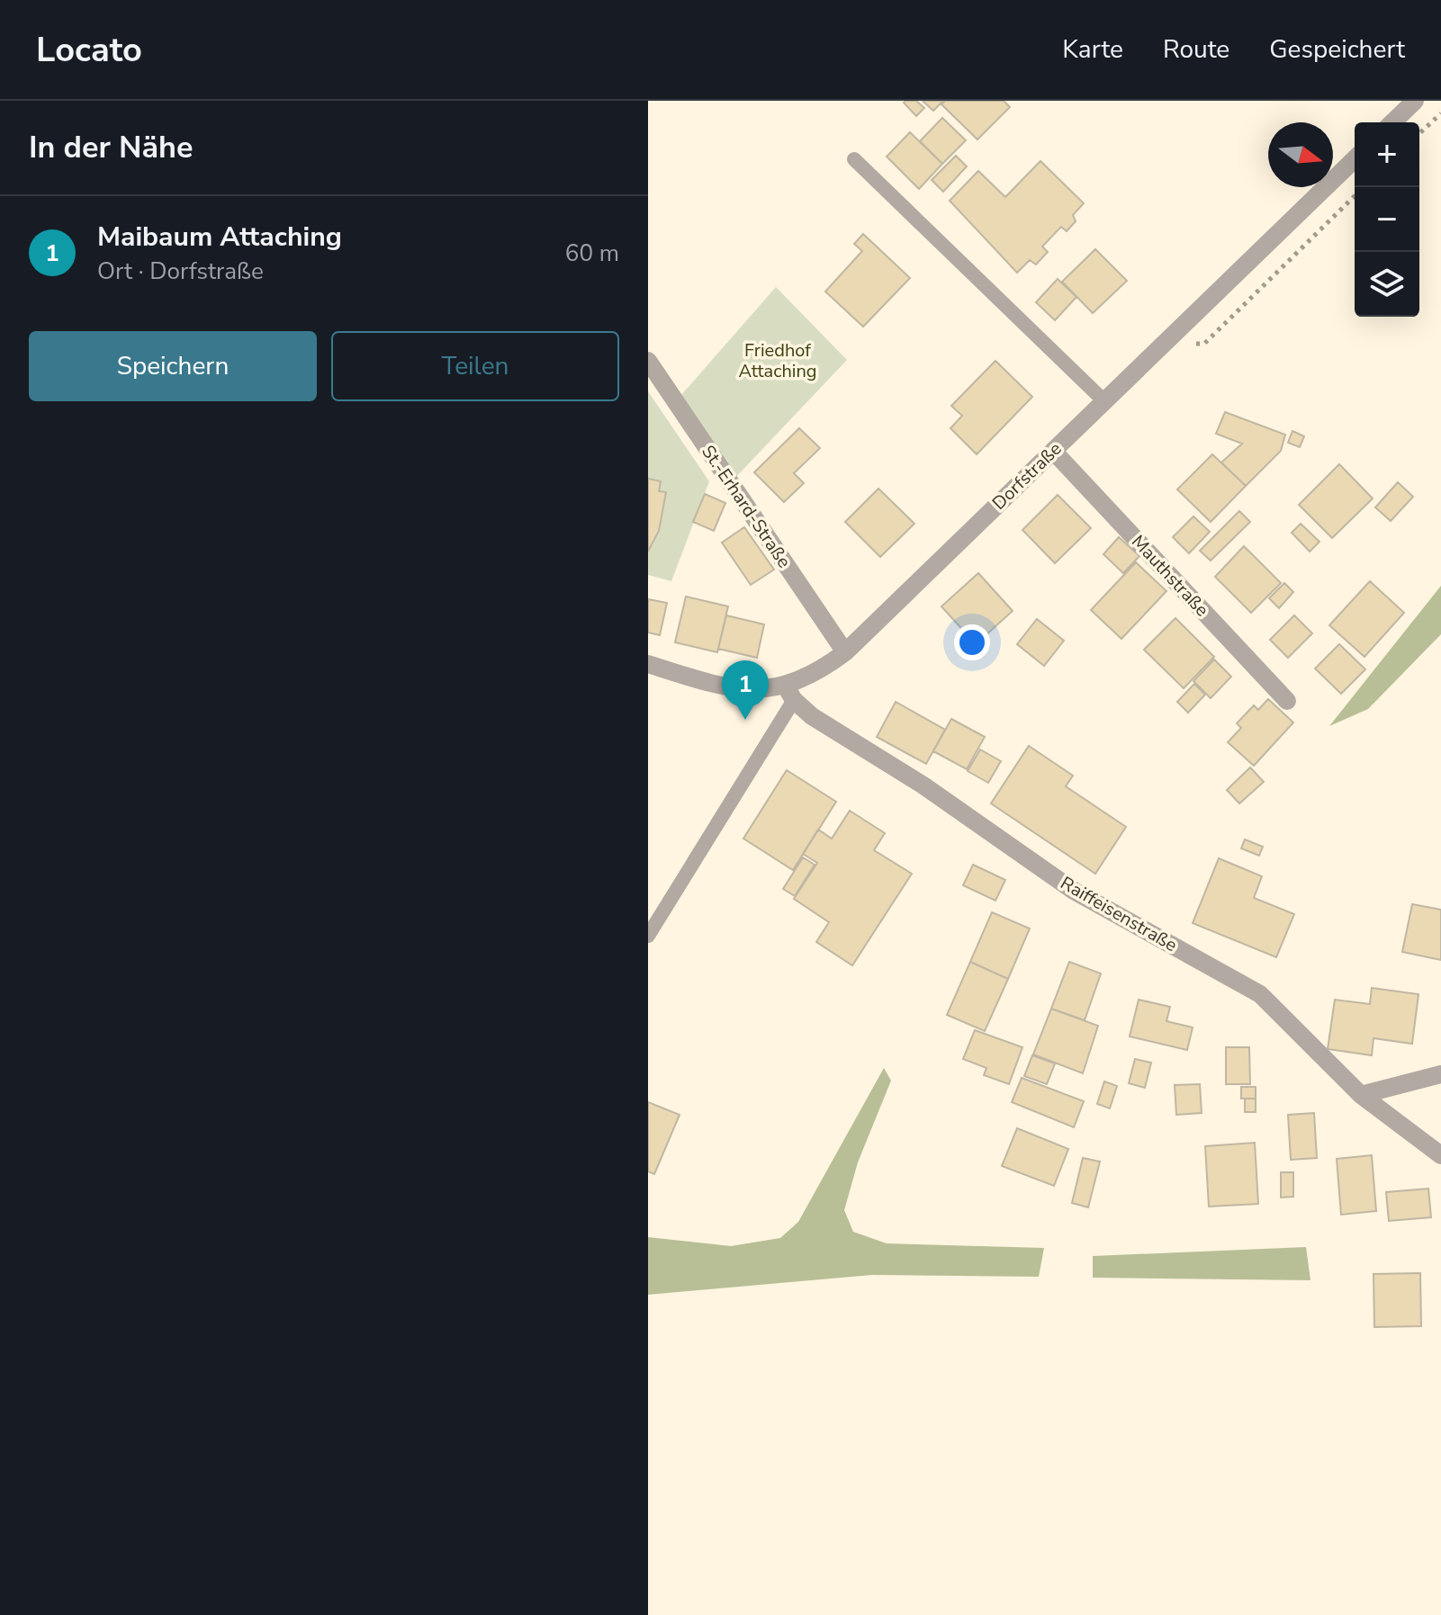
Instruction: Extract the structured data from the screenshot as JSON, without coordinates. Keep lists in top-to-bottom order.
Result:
{
  "streets": {
    "street": [
      "Dorfstraße",
      "St.-Erhard-Straße",
      "Mauthstraße",
      "Raiffeisenstraße"
    ]
  },
  "crossings": [
    ["Dorfstraße", "St.-Erhard-Straße"],
    ["Dorfstraße", "Mauthstraße"],
    ["Dorfstraße", "Raiffeisenstraße"]
  ],
  "parks": ["Friedhof Attaching"],
  "north": "right",
  "page": {
    "header": "Locato",
    "nav": ["Karte", "Route", "Gespeichert"],
    "heading": "In der Nähe",
    "map_buttons": ["+", "−"],
    "list": [
      {
        "mark": "1",
        "name": "Maibaum Attaching",
        "note": "Ort · Dorfstraße",
        "value": "60 m"
      }
    ],
    "buttons": ["Speichern", "Teilen"],
    "pins": "1"
  }
}
